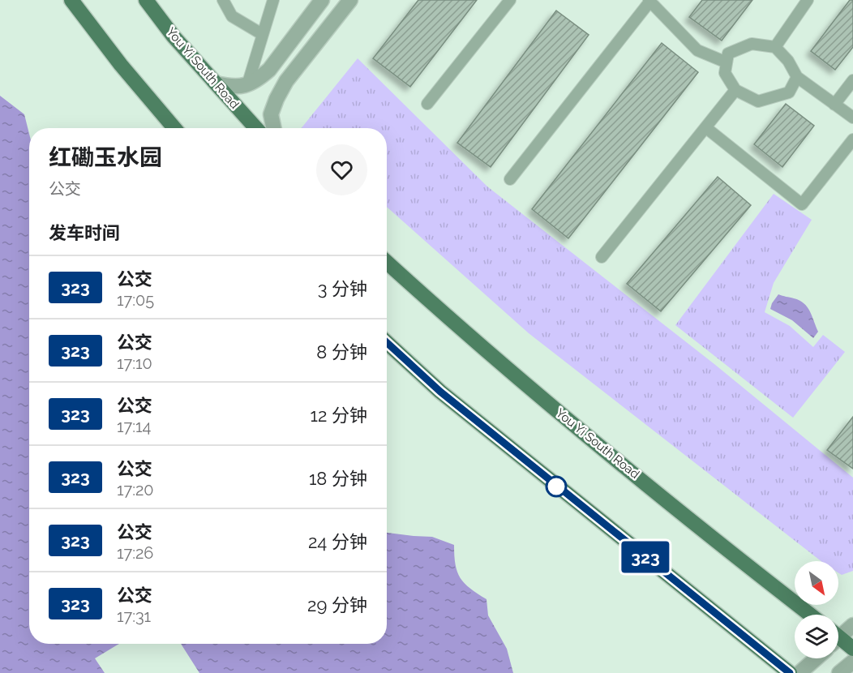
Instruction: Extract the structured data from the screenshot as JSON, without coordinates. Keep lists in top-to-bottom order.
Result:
{
  "streets": {
    "main road": ["You Yi South Road"]
  },
  "lines": ["bus line 323"],
  "north": "bottom right",
  "page": {
    "on_map": "323",
    "heading": [
      ["红磡玉水园", "公交"],
      "发车时间"
    ],
    "list": [
      {
        "mark": "323",
        "name": "公交",
        "note": "17:05",
        "value": "3 分钟"
      },
      {
        "mark": "323",
        "name": "公交",
        "note": "17:10",
        "value": "8 分钟"
      },
      {
        "mark": "323",
        "name": "公交",
        "note": "17:14",
        "value": "12 分钟"
      },
      {
        "mark": "323",
        "name": "公交",
        "note": "17:20",
        "value": "18 分钟"
      },
      {
        "mark": "323",
        "name": "公交",
        "note": "17:26",
        "value": "24 分钟"
      },
      {
        "mark": "323",
        "name": "公交",
        "note": "17:31",
        "value": "29 分钟"
      }
    ]
  }
}
